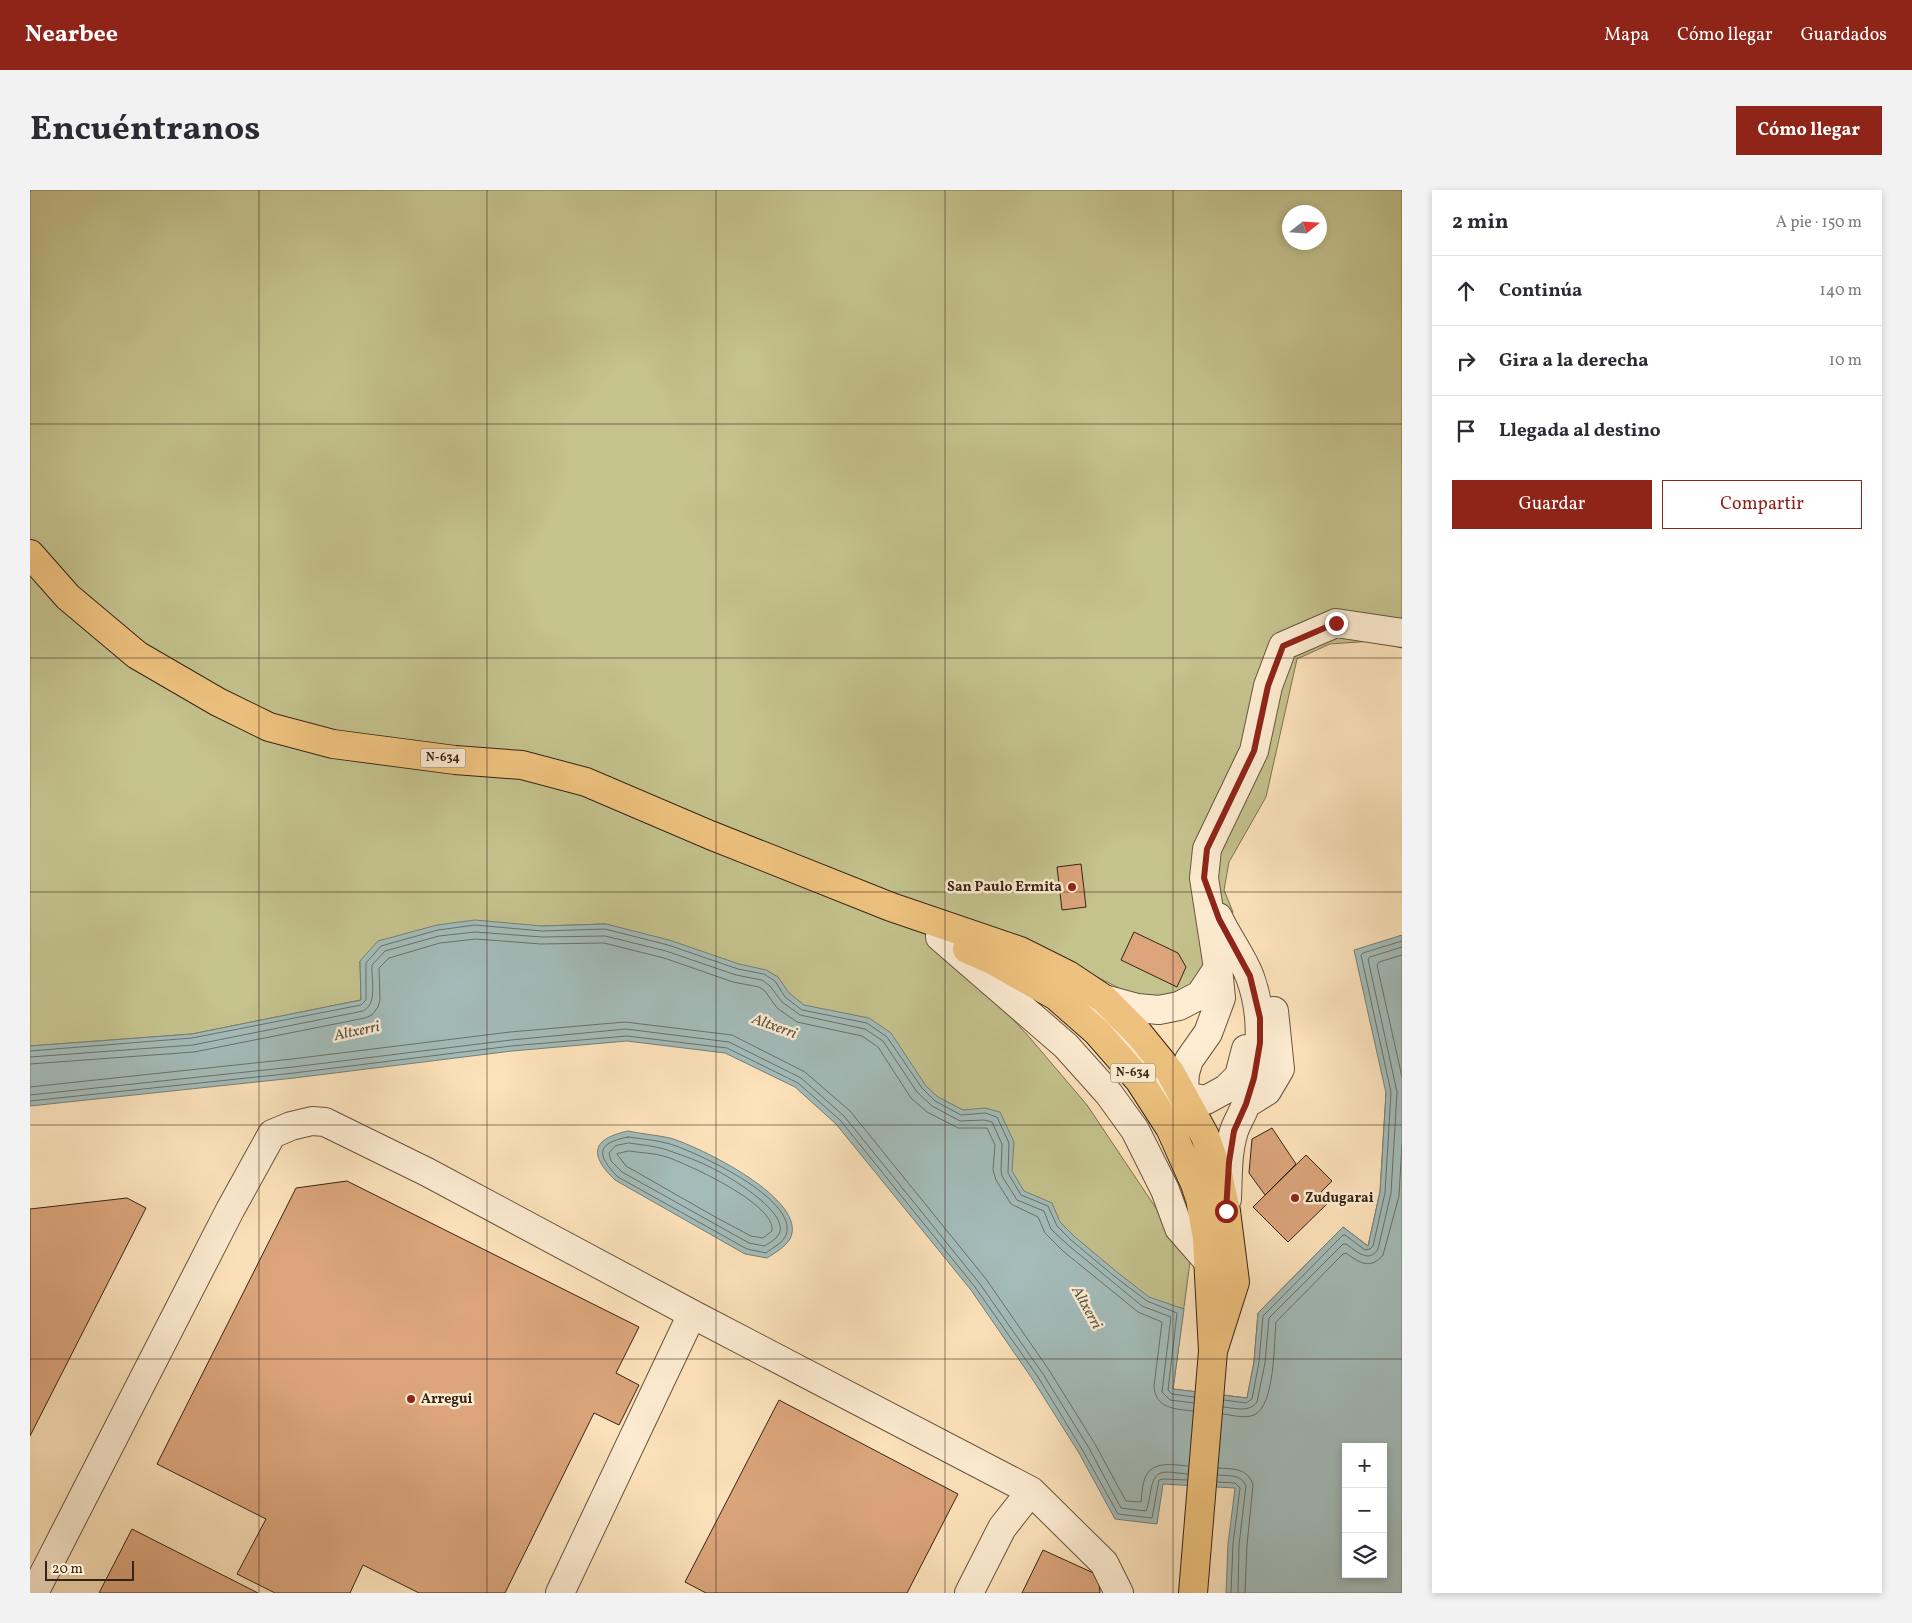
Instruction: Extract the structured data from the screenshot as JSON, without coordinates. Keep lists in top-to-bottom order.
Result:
{
  "streets": {
    "highway": ["N-634"]
  },
  "water": ["Altxerri"],
  "places": ["San Paulo Ermita", "Zudugarai", "Arregui"],
  "scale_bar": "20 m",
  "north": "right",
  "page": {
    "header": "Nearbee",
    "nav": ["Mapa", "Cómo llegar", "Guardados"],
    "title": "Encuéntranos",
    "buttons": [
      "Cómo llegar",
      ["Guardar", "Compartir"]
    ],
    "heading": ["2 min", "A pie · 150 m"],
    "list": [
      ["Continúa", "140 m"],
      ["Gira a la derecha", "10 m"],
      "Llegada al destino"
    ],
    "map_buttons": ["+", "−"],
    "scale": "20 m"
  }
}
